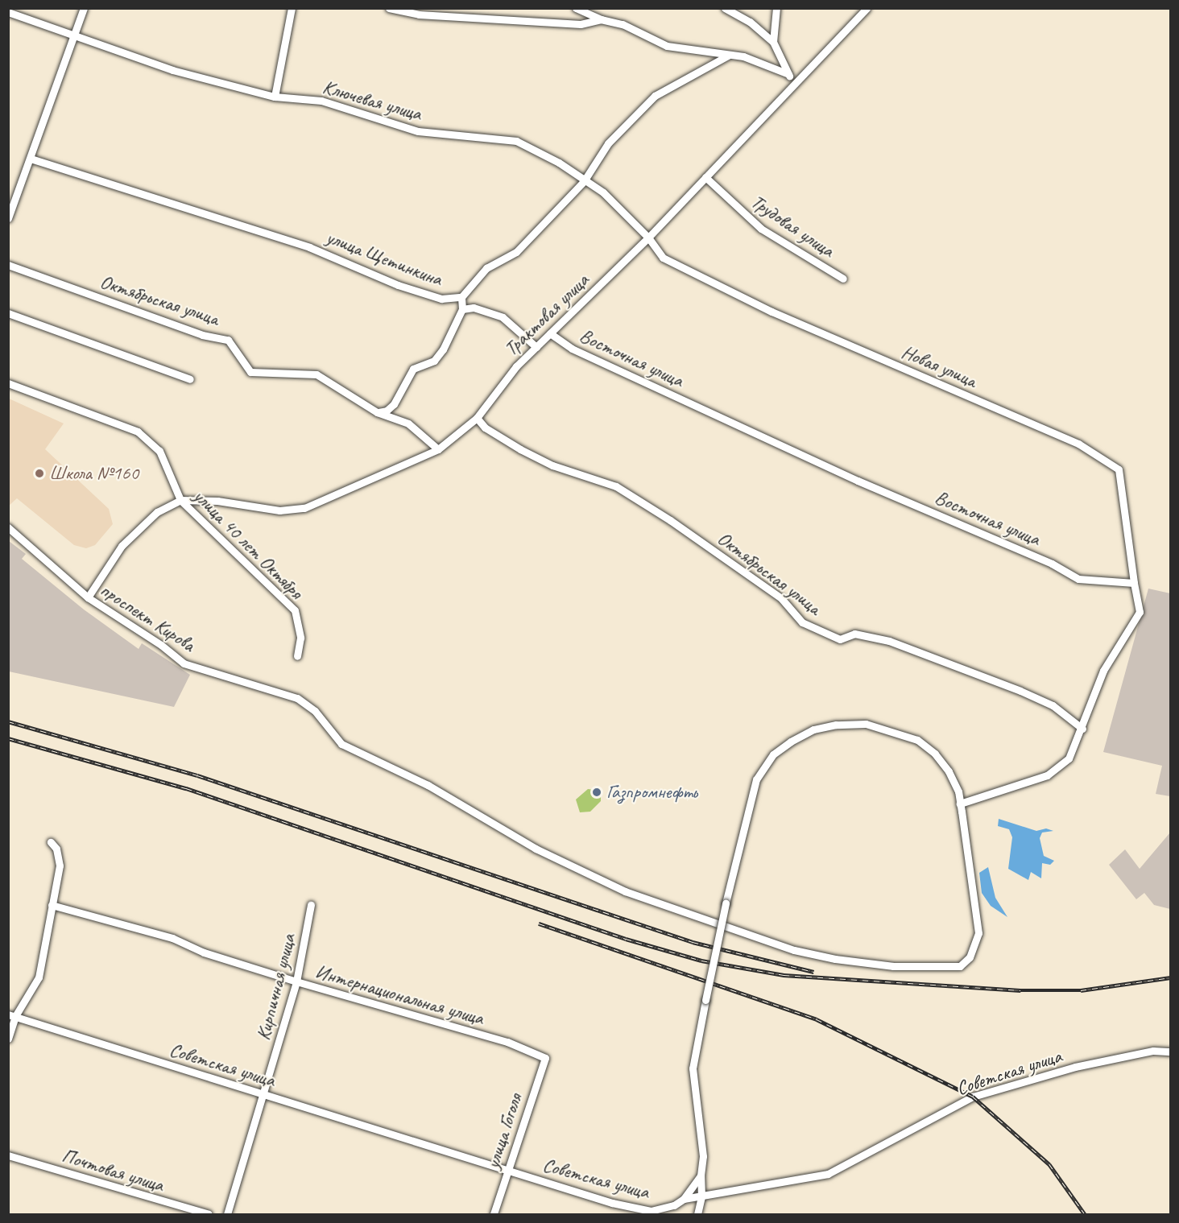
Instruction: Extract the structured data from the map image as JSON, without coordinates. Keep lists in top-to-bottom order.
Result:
{
  "streets": {
    "street": [
      "Ключевая улица",
      "Трудовая улица",
      "улица Щетинкина",
      "Октябрьская улица",
      "Трактовая улица",
      "Восточная улица",
      "Новая улица",
      "улица 40 лет Октября",
      "проспект Кирова",
      "Кирпичная улица",
      "Интернациональная улица",
      "Советская улица",
      "улица Гоголя",
      "Почтовая улица"
    ]
  },
  "crossings": [
    ["Ключевая улица", "улица Щетинкина"],
    ["Ключевая улица", "Трактовая улица"],
    ["Ключевая улица", "Новая улица"],
    ["Трудовая улица", "Трактовая улица"],
    ["Октябрьская улица", "Трактовая улица"],
    ["Трактовая улица", "Восточная улица"],
    ["Трактовая улица", "Новая улица"],
    ["Трактовая улица", "улица 40 лет Октября"],
    ["Восточная улица", "Новая улица"],
    ["проспект Кирова", "Советская улица"],
    ["Кирпичная улица", "Интернациональная улица"],
    ["Кирпичная улица", "Советская улица"],
    ["Интернациональная улица", "улица Гоголя"],
    ["Советская улица", "улица Гоголя"]
  ],
  "places": ["Школа №160", "Газпромнефть"]
}
